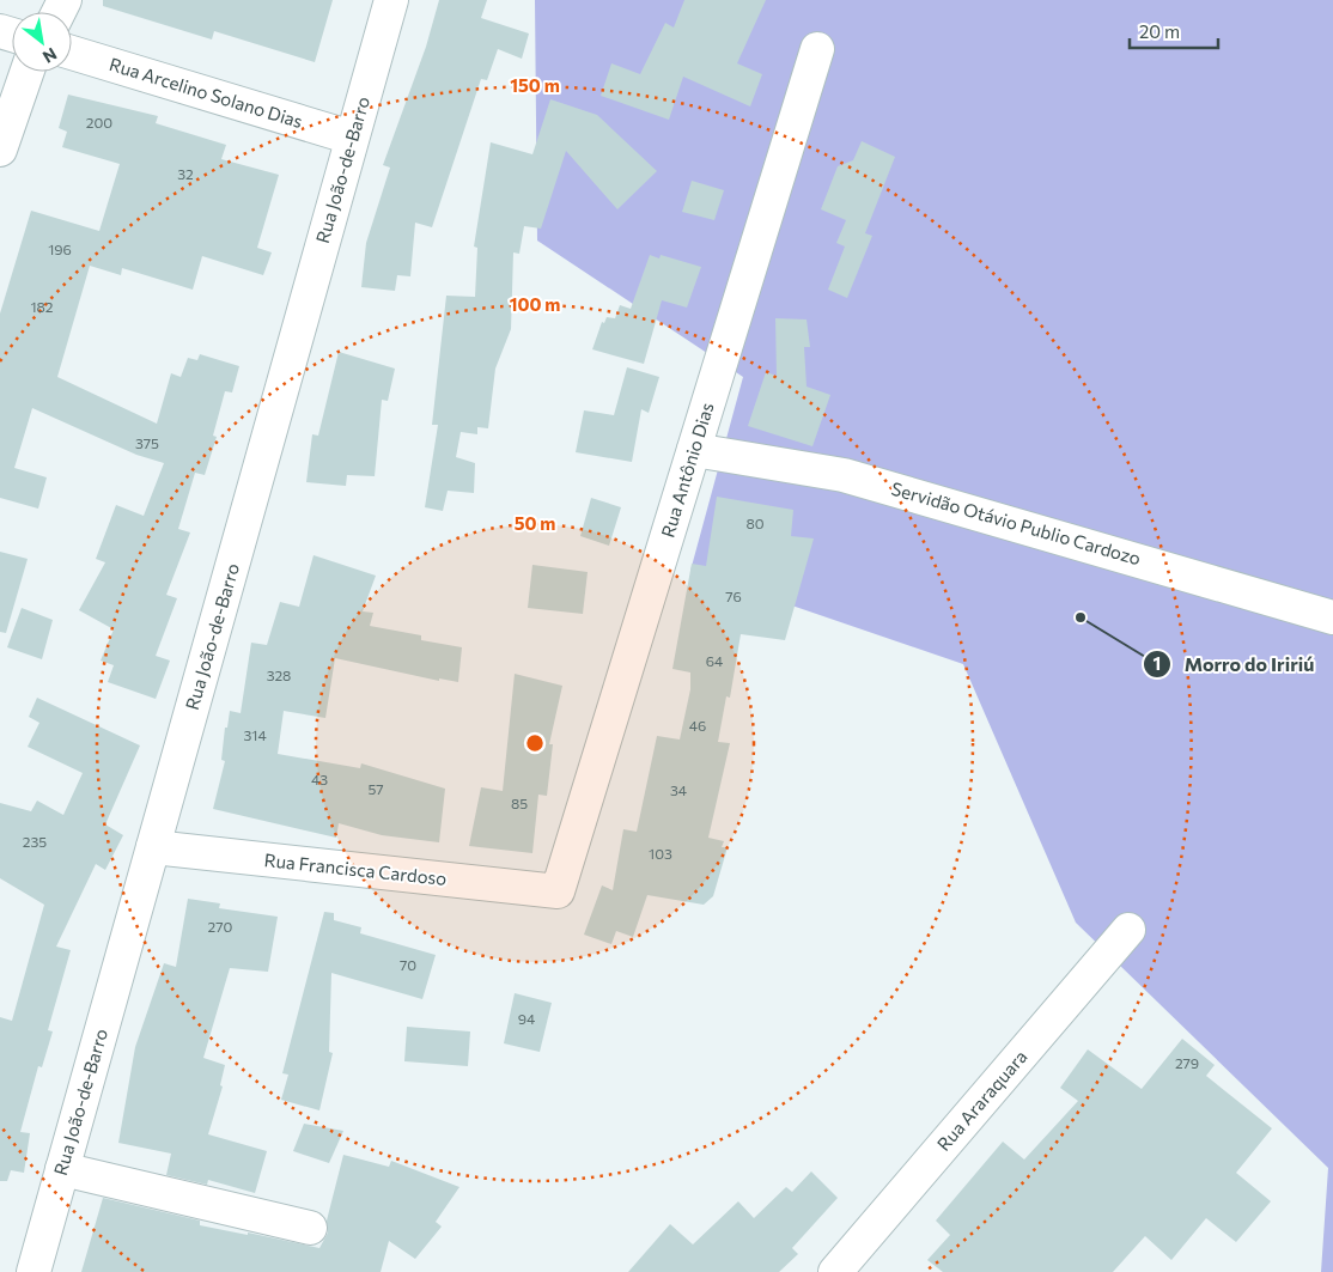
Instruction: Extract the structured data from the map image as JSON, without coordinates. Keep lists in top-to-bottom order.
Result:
{
  "streets": {
    "street": [
      "Rua Arcelino Solano Dias",
      "Rua João-de-Barro",
      "Rua Antônio Dias",
      "Servidão Otávio Publio Cardozo",
      "Rua Francisca Cardoso",
      "Rua Araraquara"
    ]
  },
  "crossings": [
    ["Rua Arcelino Solano Dias", "Rua João-de-Barro"],
    ["Rua João-de-Barro", "Rua Francisca Cardoso"],
    ["Rua Antônio Dias", "Servidão Otávio Publio Cardozo"],
    ["Rua Antônio Dias", "Rua Francisca Cardoso"]
  ],
  "places": ["Morro do Iririú"],
  "house_numbers": [
    "200",
    "32",
    "196",
    "182",
    "375",
    "80",
    "76",
    "64",
    "328",
    "46",
    "314",
    "43",
    "57",
    "34",
    "85",
    "235",
    "103",
    "270",
    "70",
    "94",
    "279"
  ],
  "scale_bar": "20 m",
  "north": "bottom right",
  "rings": ["150 m", "100 m", "50 m"]
}
